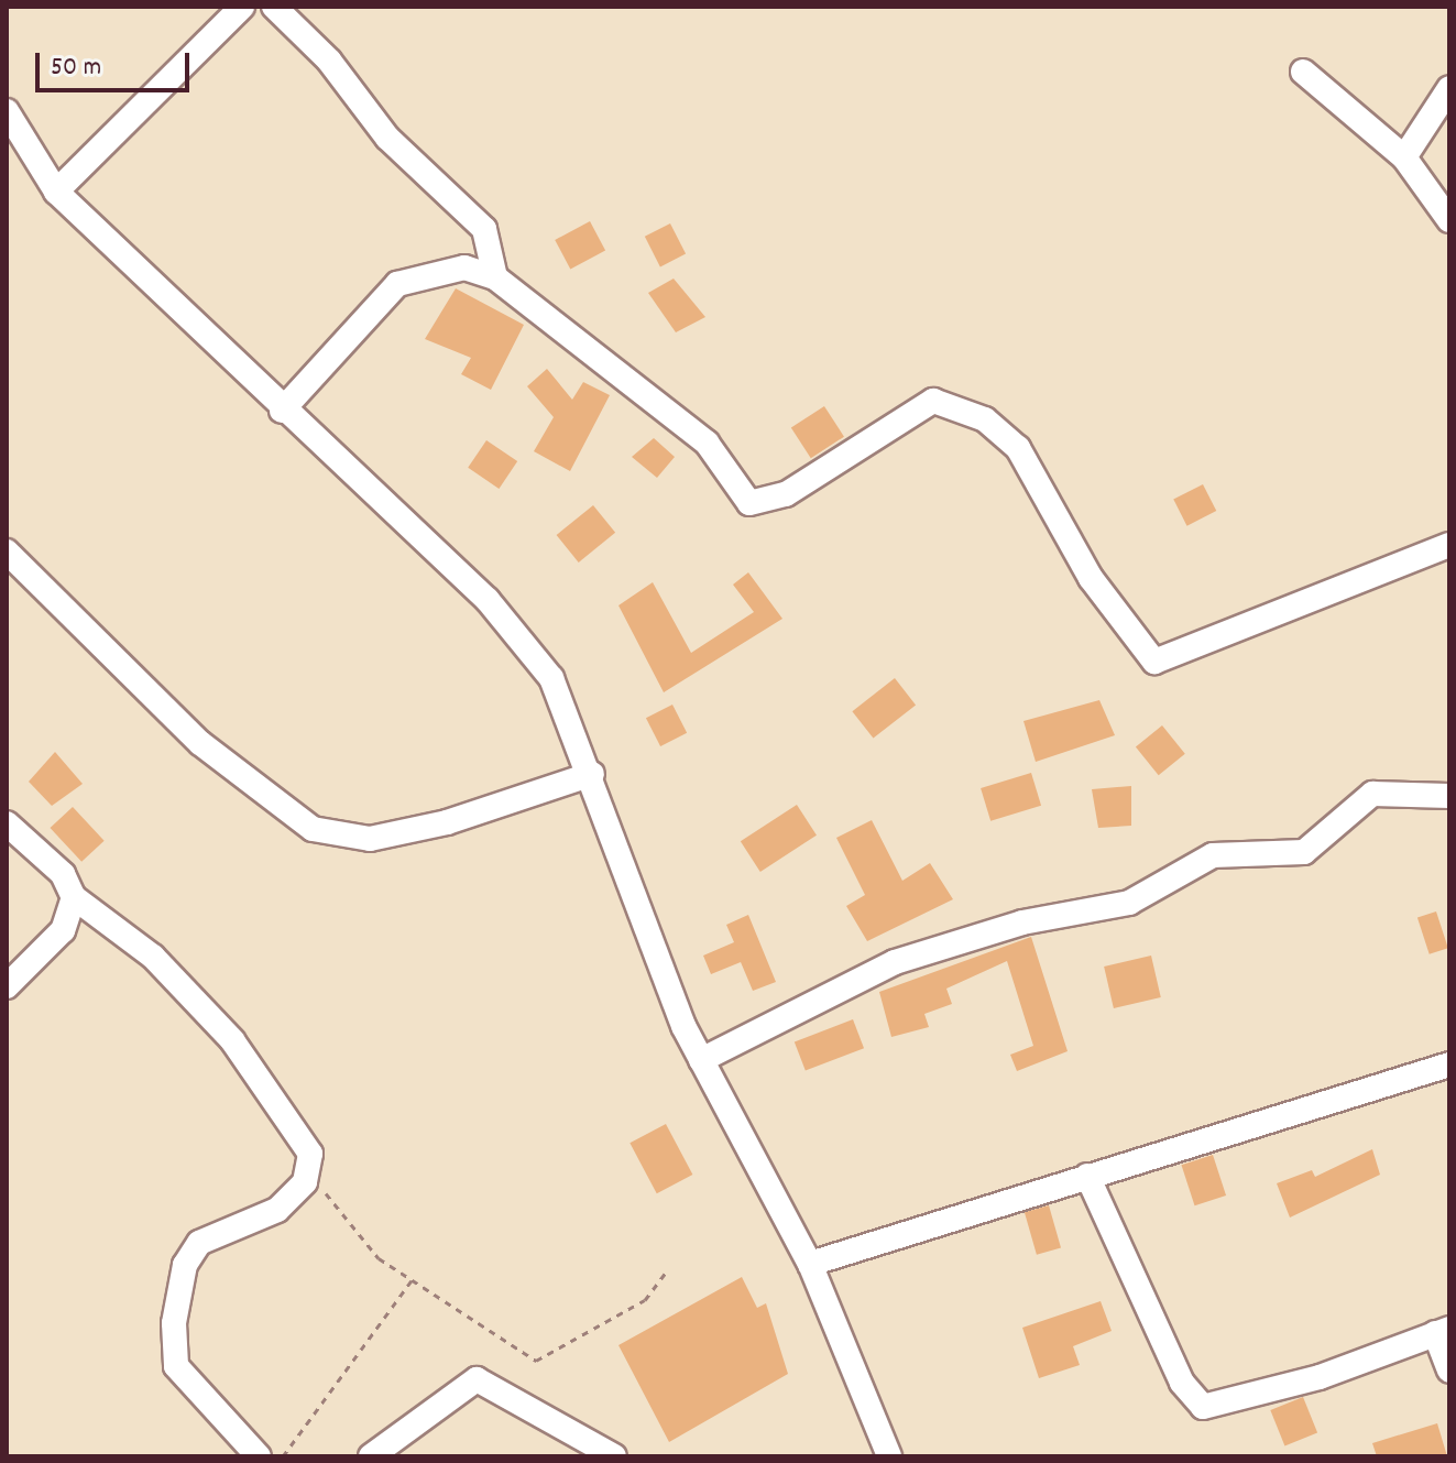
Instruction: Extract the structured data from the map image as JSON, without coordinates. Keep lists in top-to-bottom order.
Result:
{
  "scale_bar": "50 m"
}
